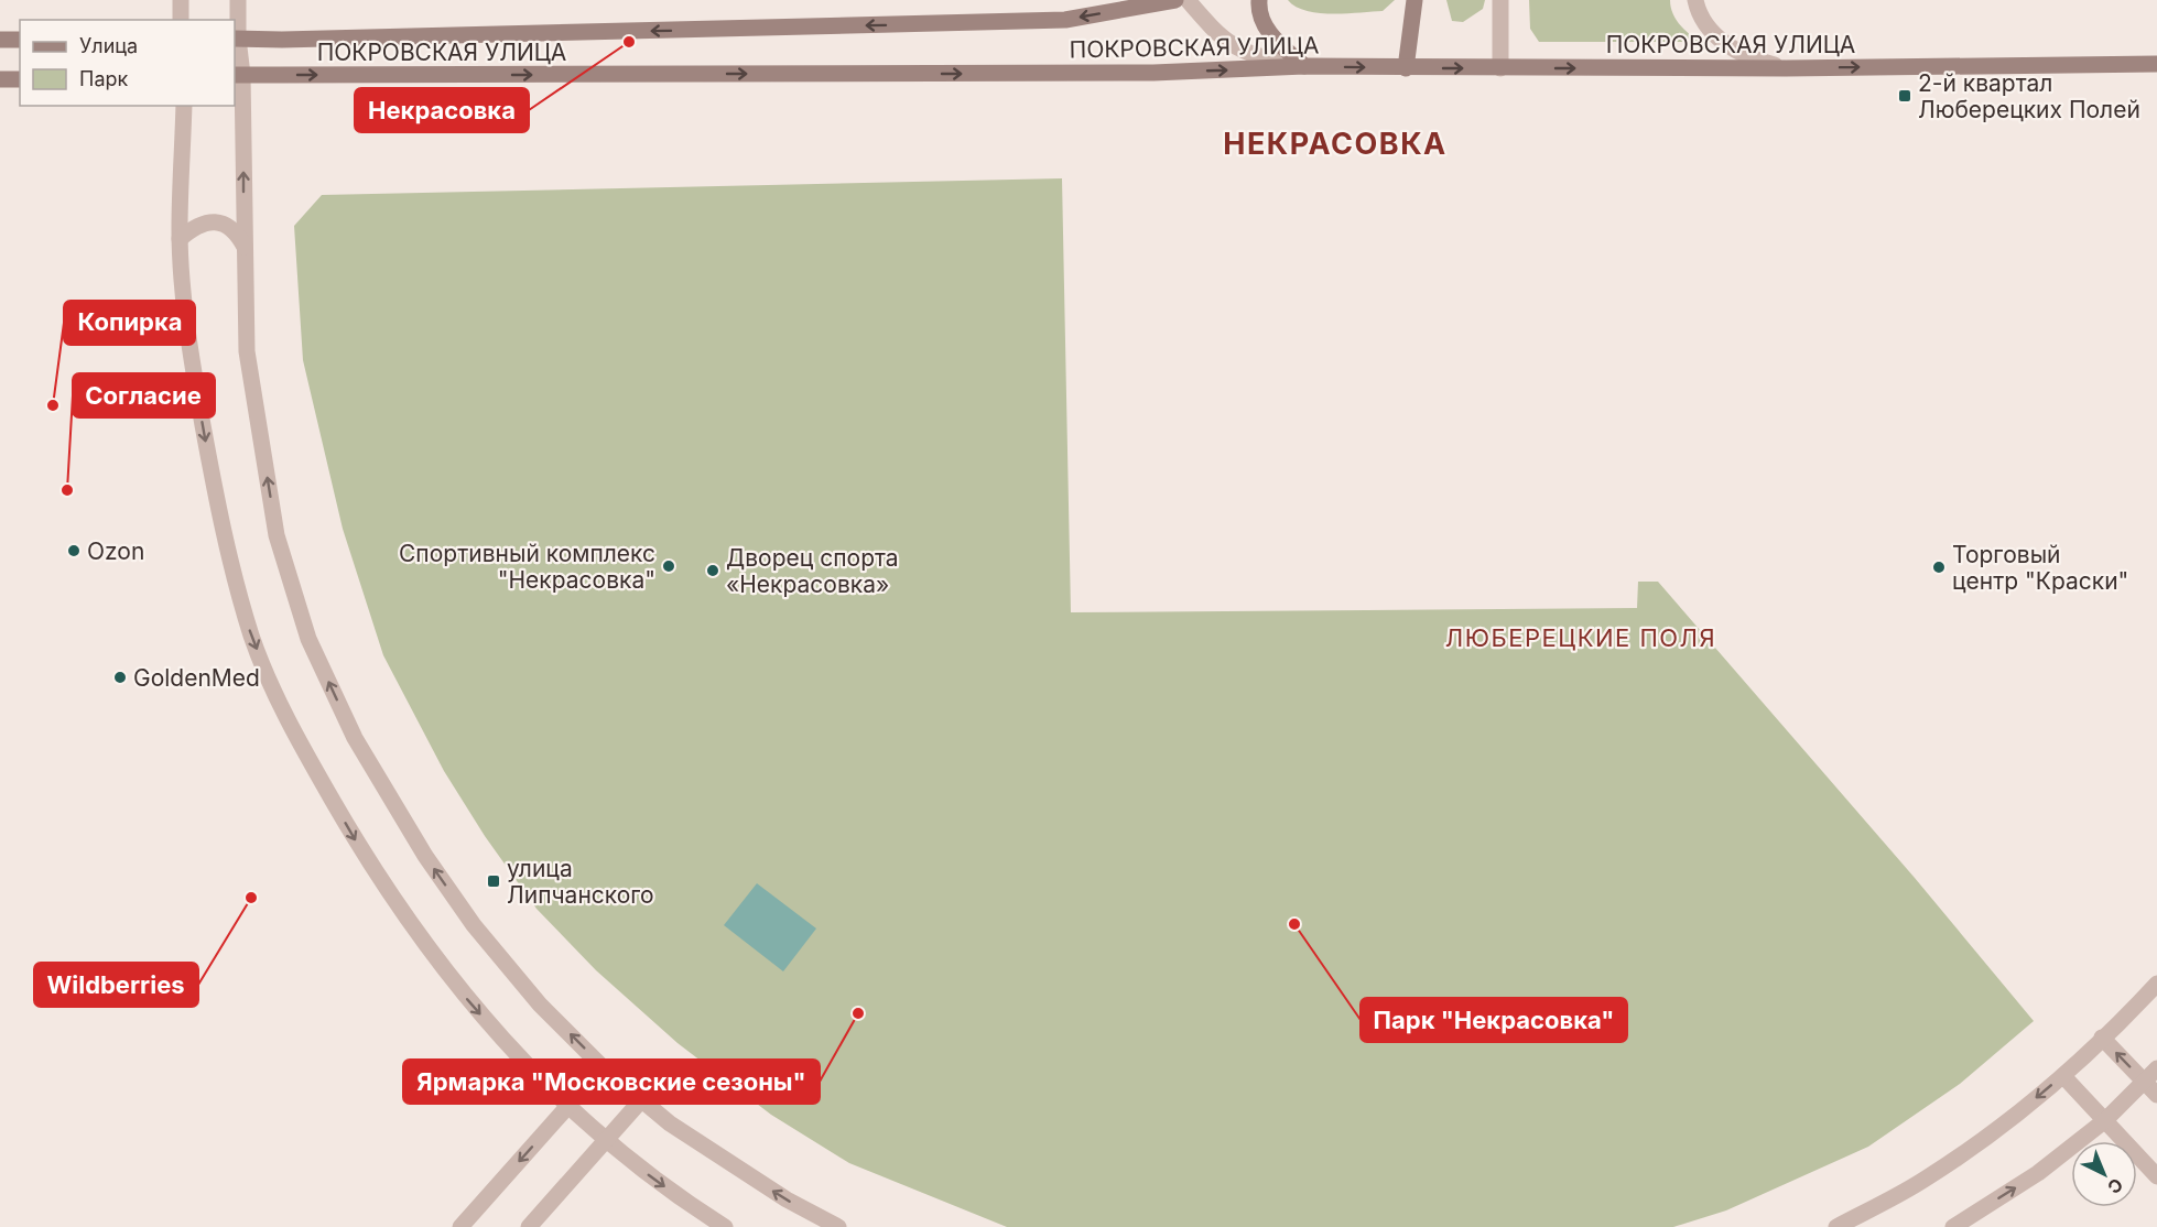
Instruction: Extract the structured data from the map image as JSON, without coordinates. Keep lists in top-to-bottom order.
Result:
{
  "streets": {
    "main road": ["ПОКРОВСКАЯ УЛИЦА"]
  },
  "districts": ["НЕКРАСОВКА", "ЛЮБЕРЕЦКИЕ ПОЛЯ"],
  "places": {
    "other": [
      "Некрасовка",
      "Копирка",
      "Согласие",
      "Ozon",
      "Спортивный комплекс \"Некрасовка\"",
      "Торговый центр \"Краски\"",
      "Дворец спорта «Некрасовка»",
      "GoldenMed",
      "Wildberries",
      "Парк \"Некрасовка\"",
      "Ярмарка \"Московские сезоны\""
    ],
    "transit": ["2-й квартал Люберецких Полей", "улица Липчанского"]
  },
  "legend": ["Улица", "Парк"],
  "north": "bottom right"
}
